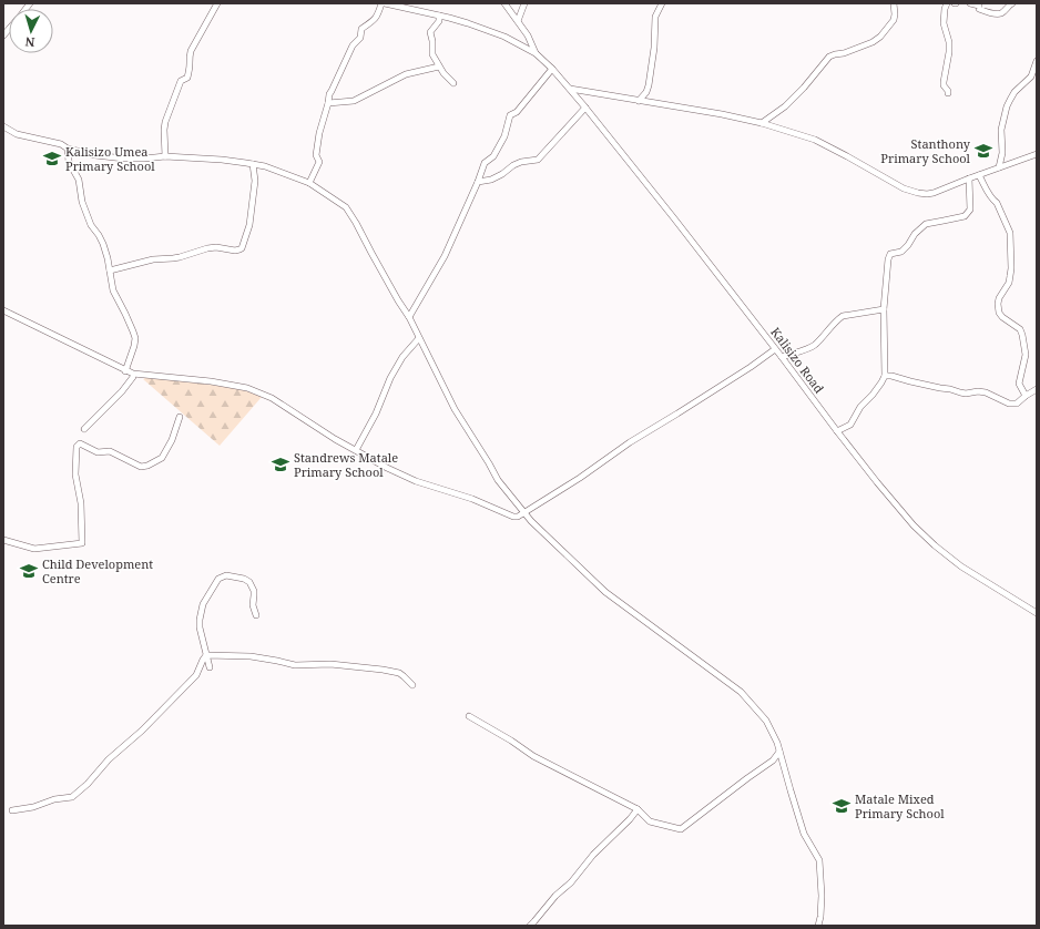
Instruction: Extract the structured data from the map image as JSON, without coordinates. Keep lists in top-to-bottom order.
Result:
{
  "streets": {
    "street": ["Kalisizo Road"]
  },
  "places": {
    "school or university": [
      "Stanthony Primary School",
      "Kalisizo Umea Primary School",
      "Standrews Matale Primary School",
      "Child Development Centre",
      "Matale Mixed Primary School"
    ]
  },
  "north": "bottom"
}
